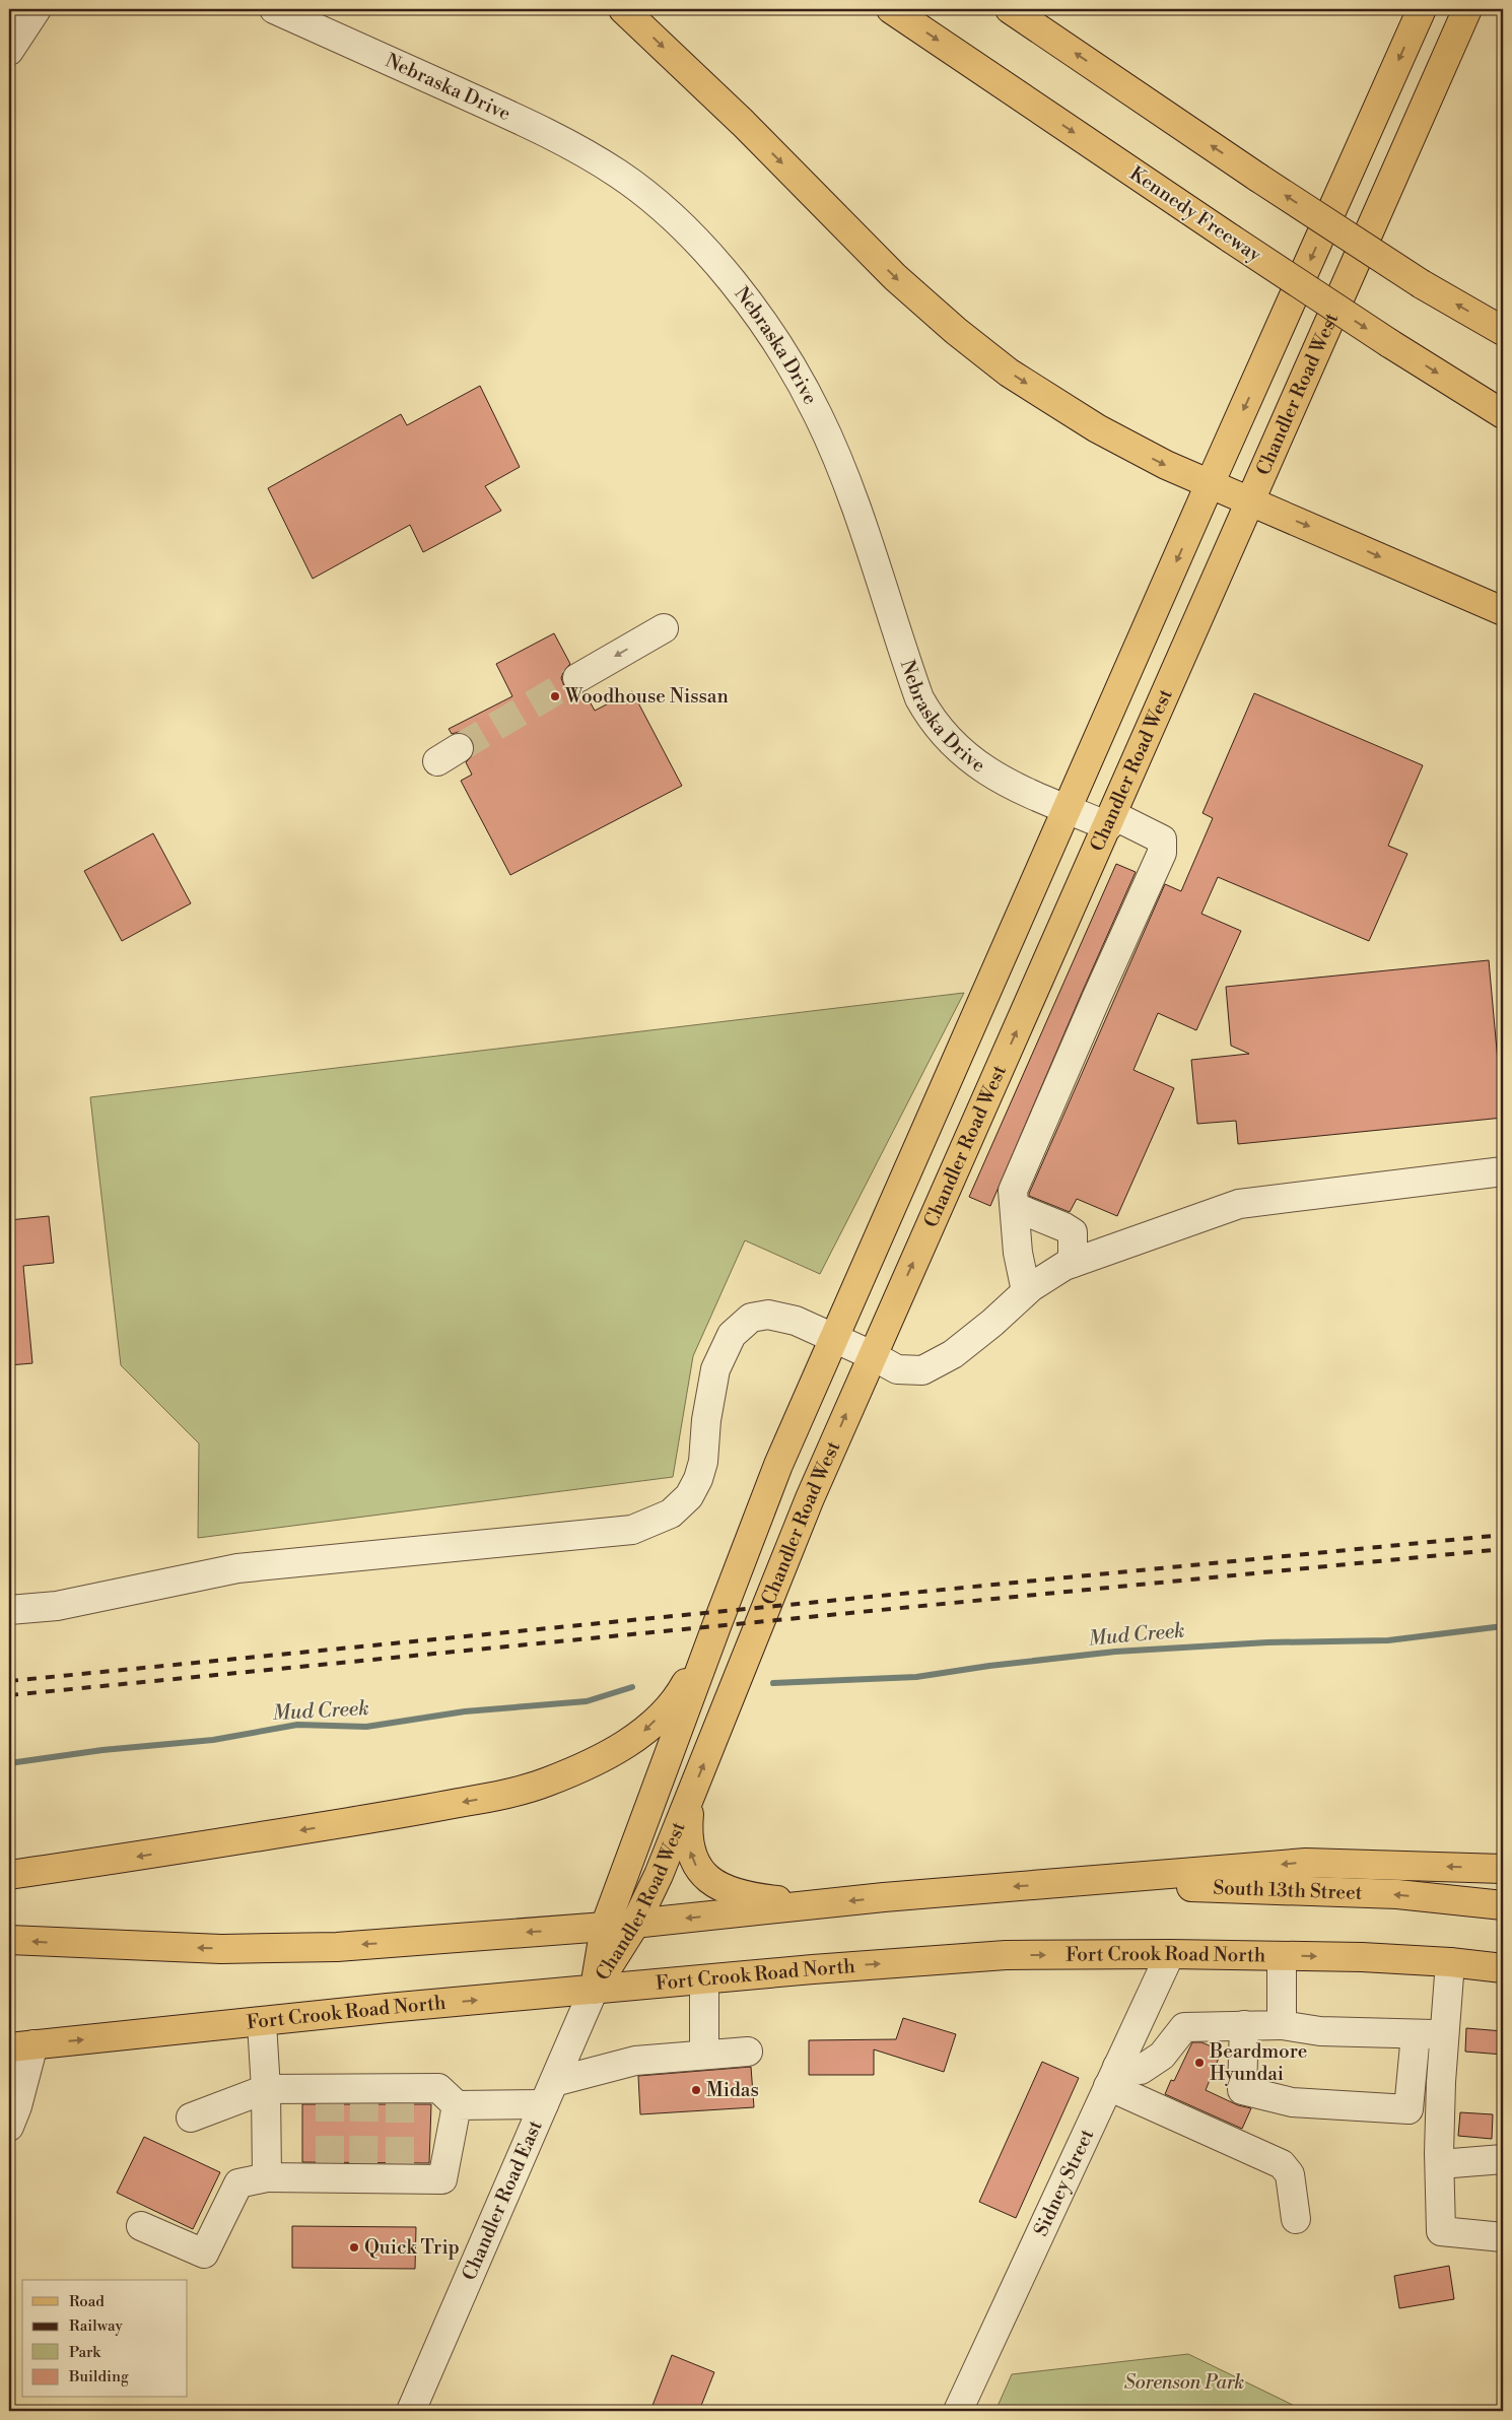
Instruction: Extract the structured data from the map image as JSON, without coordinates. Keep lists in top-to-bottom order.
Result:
{
  "streets": {
    "main road": [
      "Kennedy Freeway",
      "Chandler Road West",
      "South 13th Street",
      "Fort Crook Road North"
    ],
    "street": ["Nebraska Drive", "Sidney Street", "Chandler Road East"]
  },
  "crossings": [
    ["Nebraska Drive", "Chandler Road West"],
    ["Chandler Road West", "Fort Crook Road North"],
    ["Chandler Road West", "Chandler Road East"],
    ["Fort Crook Road North", "Sidney Street"],
    ["Fort Crook Road North", "Chandler Road East"]
  ],
  "water": ["Mud Creek"],
  "parks": ["Sorenson Park"],
  "places": [
    "Woodhouse Nissan",
    "Beardmore Hyundai",
    "Midas",
    "Quick Trip"
  ],
  "legend": [
    "Road",
    "Railway",
    "Park",
    "Building"
  ]
}
